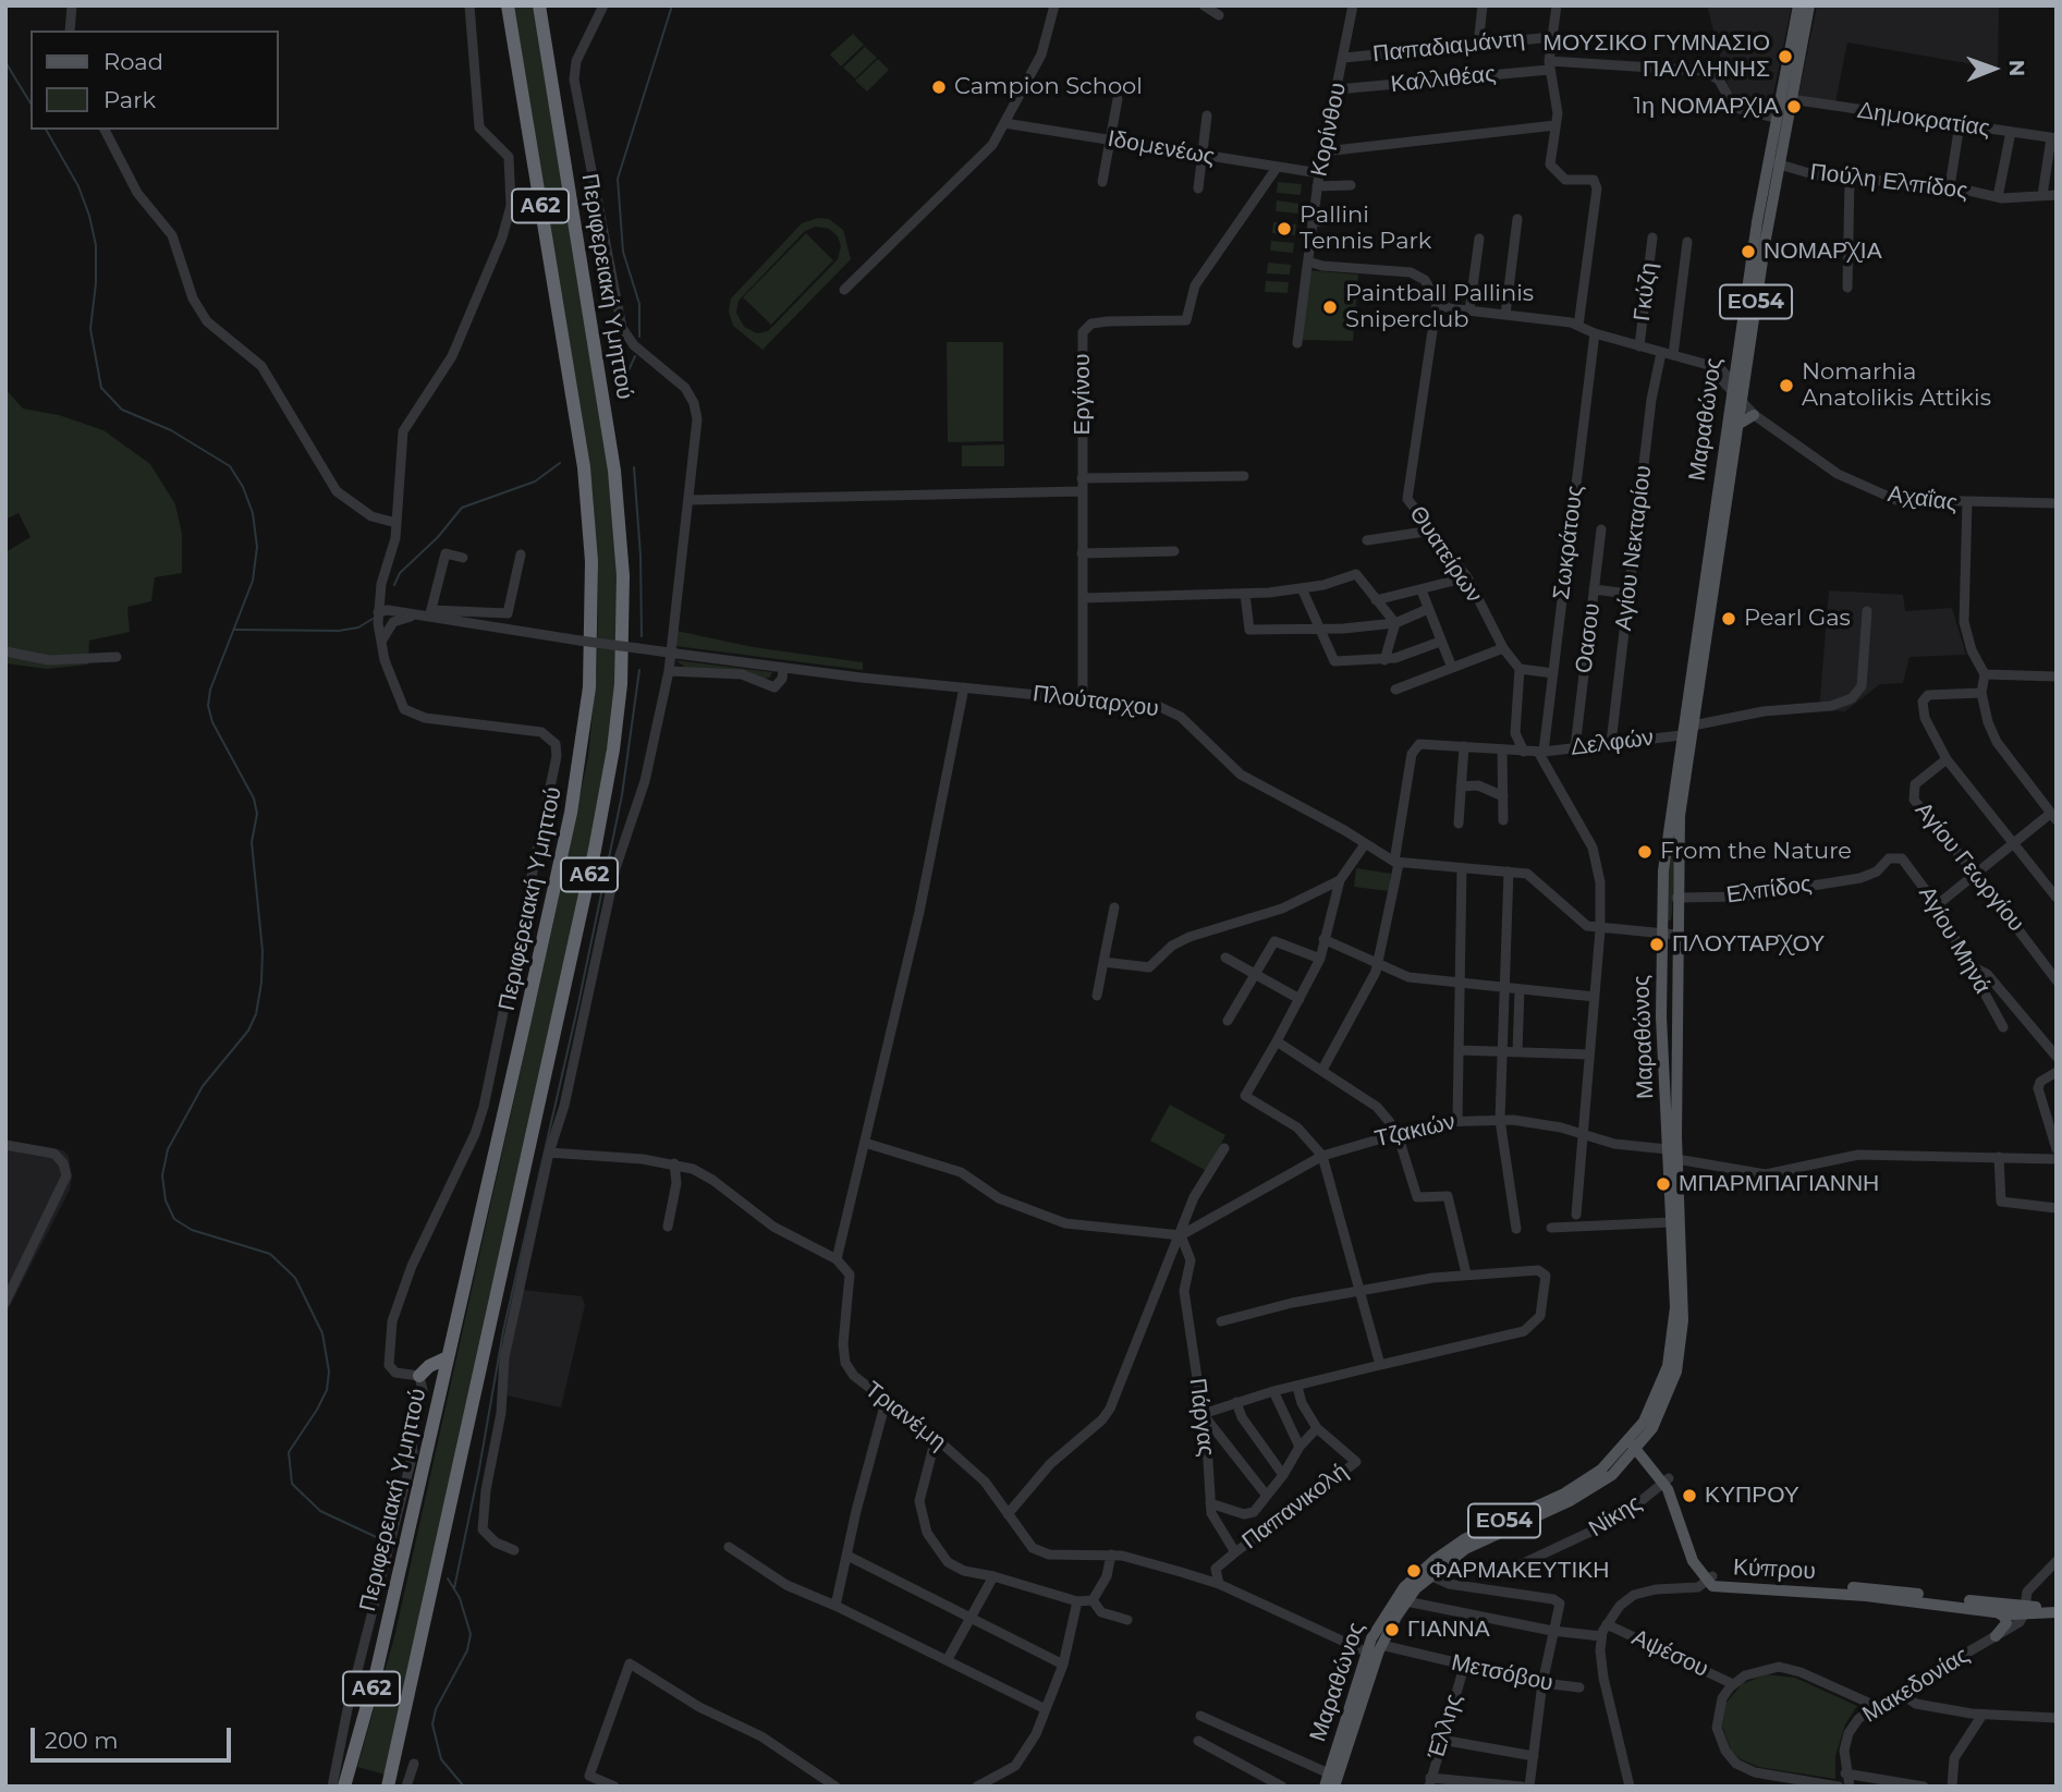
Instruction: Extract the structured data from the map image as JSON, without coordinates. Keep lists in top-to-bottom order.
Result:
{
  "streets": {
    "highway": ["Α62", "Περιφερειακή Υμηττού"],
    "main road": ["ΕΟ54", "Μαραθώνος", "Κύπρου"],
    "street": [
      "Παπαδιαμάντη",
      "Καλλιθέας",
      "Δημοκρατίας",
      "Κορίνθου",
      "Ιδομενέως",
      "Πούλη Ελπίδος",
      "Γκύζη",
      "Εργίνου",
      "Αχαΐας",
      "Σωκράτους",
      "Αγίου Νεκταρίου",
      "Θυατείρων",
      "Οασου",
      "Πλούταρχου",
      "Δελφών",
      "Αγίου Γεωργίου",
      "Ελπίδος",
      "Αγίου Μηνά",
      "Τζακιών",
      "Τριανέμη",
      "Πάργας",
      "Παπανικολή",
      "Νίκης",
      "Αψέσου",
      "Μετσόβου",
      "Μακεδονίας",
      "Έλλης"
    ]
  },
  "crossings": [
    ["Παπαδιαμάντη", "Κορίνθου"],
    ["Καλλιθέας", "Κορίνθου"],
    ["Καλλιθέας", "Μαραθώνος"],
    ["Δημοκρατίας", "Μαραθώνος"],
    ["Κορίνθου", "Ιδομενέως"],
    ["Ιδομενέως", "Εργίνου"],
    ["Πούλη Ελπίδος", "Μαραθώνος"],
    ["Εργίνου", "Πλούταρχου"],
    ["Μαραθώνος", "Αχαΐας"],
    ["Μαραθώνος", "Πλούταρχου"],
    ["Μαραθώνος", "Δελφών"],
    ["Μαραθώνος", "Ελπίδος"],
    ["Μαραθώνος", "Τζακιών"],
    ["Μαραθώνος", "Τριανέμη"],
    ["Μαραθώνος", "Κύπρου"],
    ["Μαραθώνος", "Μετσόβου"],
    ["Σωκράτους", "Δελφών"],
    ["Αγίου Νεκταρίου", "Δελφών"],
    ["Οασου", "Δελφών"],
    ["Πλούταρχου", "Δελφών"],
    ["Ελπίδος", "Αγίου Μηνά"],
    ["Τζακιών", "Πάργας"],
    ["Τριανέμη", "Μετσόβου"],
    ["Πάργας", "Παπανικολή"],
    ["Νίκης", "Κύπρου"],
    ["Κύπρου", "Μακεδονίας"],
    ["Μετσόβου", "Έλλης"]
  ],
  "places": [
    "ΜΟΥΣΙΚΟ ΓΥΜΝΑΣΙΟ ΠΑΛΛΗΝΗΣ",
    "Campion School",
    "1η ΝΟΜΑΡΧΙΑ",
    "Pallini Tennis Park",
    "ΝΟΜΑΡΧΙΑ",
    "Paintball Pallinis Sniperclub",
    "Nomarhia Anatolikis Attikis",
    "Pearl Gas",
    "From the Nature",
    "ΠΛΟΥΤΑΡΧΟΥ",
    "ΜΠΑΡΜΠΑΓΙΑΝΝΗ",
    "ΚΥΠΡΟΥ",
    "ΦΑΡΜΑΚΕΥΤΙΚΗ",
    "ΓΙΑΝΝΑ"
  ],
  "legend": ["Road", "Park"],
  "scale_bar": "200 m",
  "north": "right"
}
